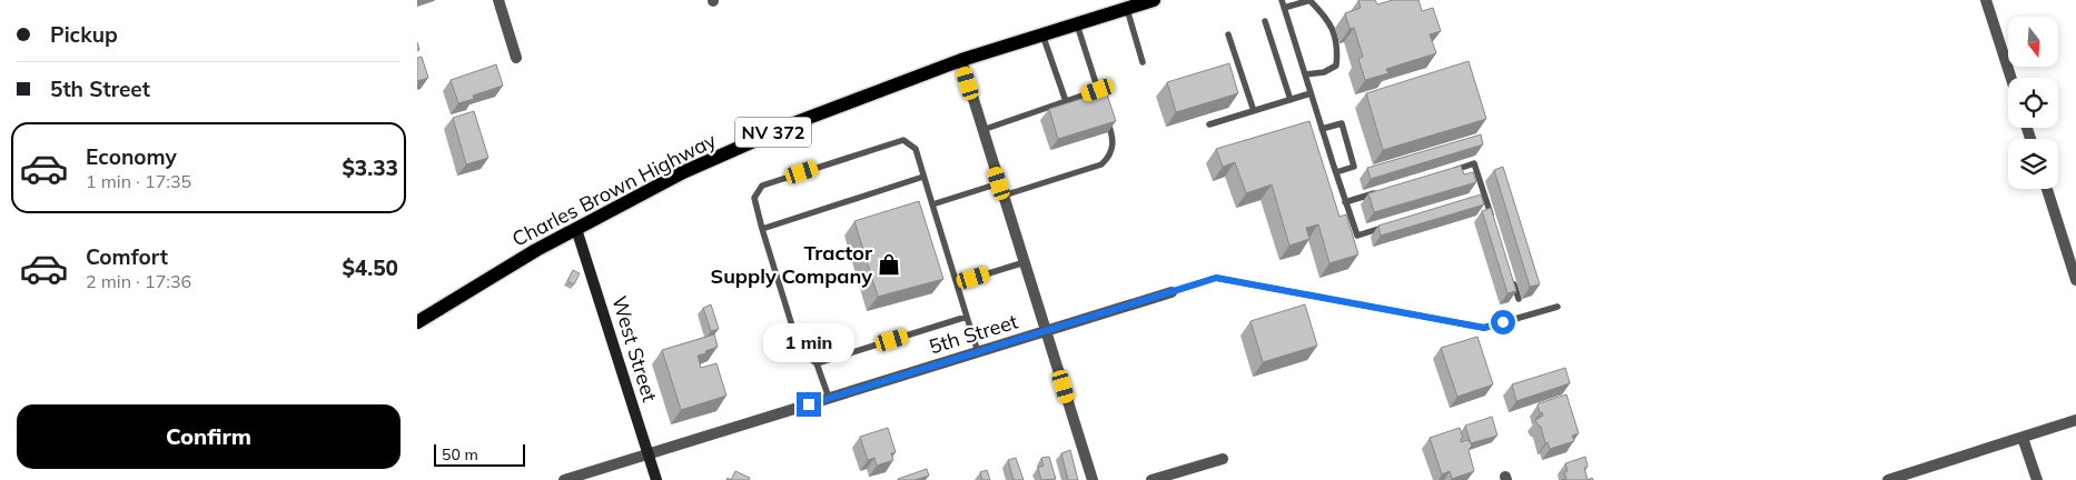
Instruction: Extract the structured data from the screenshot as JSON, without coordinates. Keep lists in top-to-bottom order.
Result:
{
  "streets": {
    "main road": ["NV 372", "Charles Brown Highway"],
    "street": ["5th Street", "West Street"]
  },
  "crossings": [
    ["Charles Brown Highway", "West Street"],
    ["5th Street", "West Street"]
  ],
  "places": {
    "shop": ["Tractor Supply Company"]
  },
  "scale_bar": "50 m",
  "north": "bottom",
  "page": {
    "banner": ["Pickup", "5th Street"],
    "list": [
      {
        "name": "Economy",
        "note": "1 min · 17:35",
        "value": "$3.33"
      },
      {
        "name": "Comfort",
        "note": "2 min · 17:36",
        "value": "$4.50"
      }
    ],
    "bubble": "1 min",
    "buttons": "Confirm",
    "scale": "50 m"
  }
}
